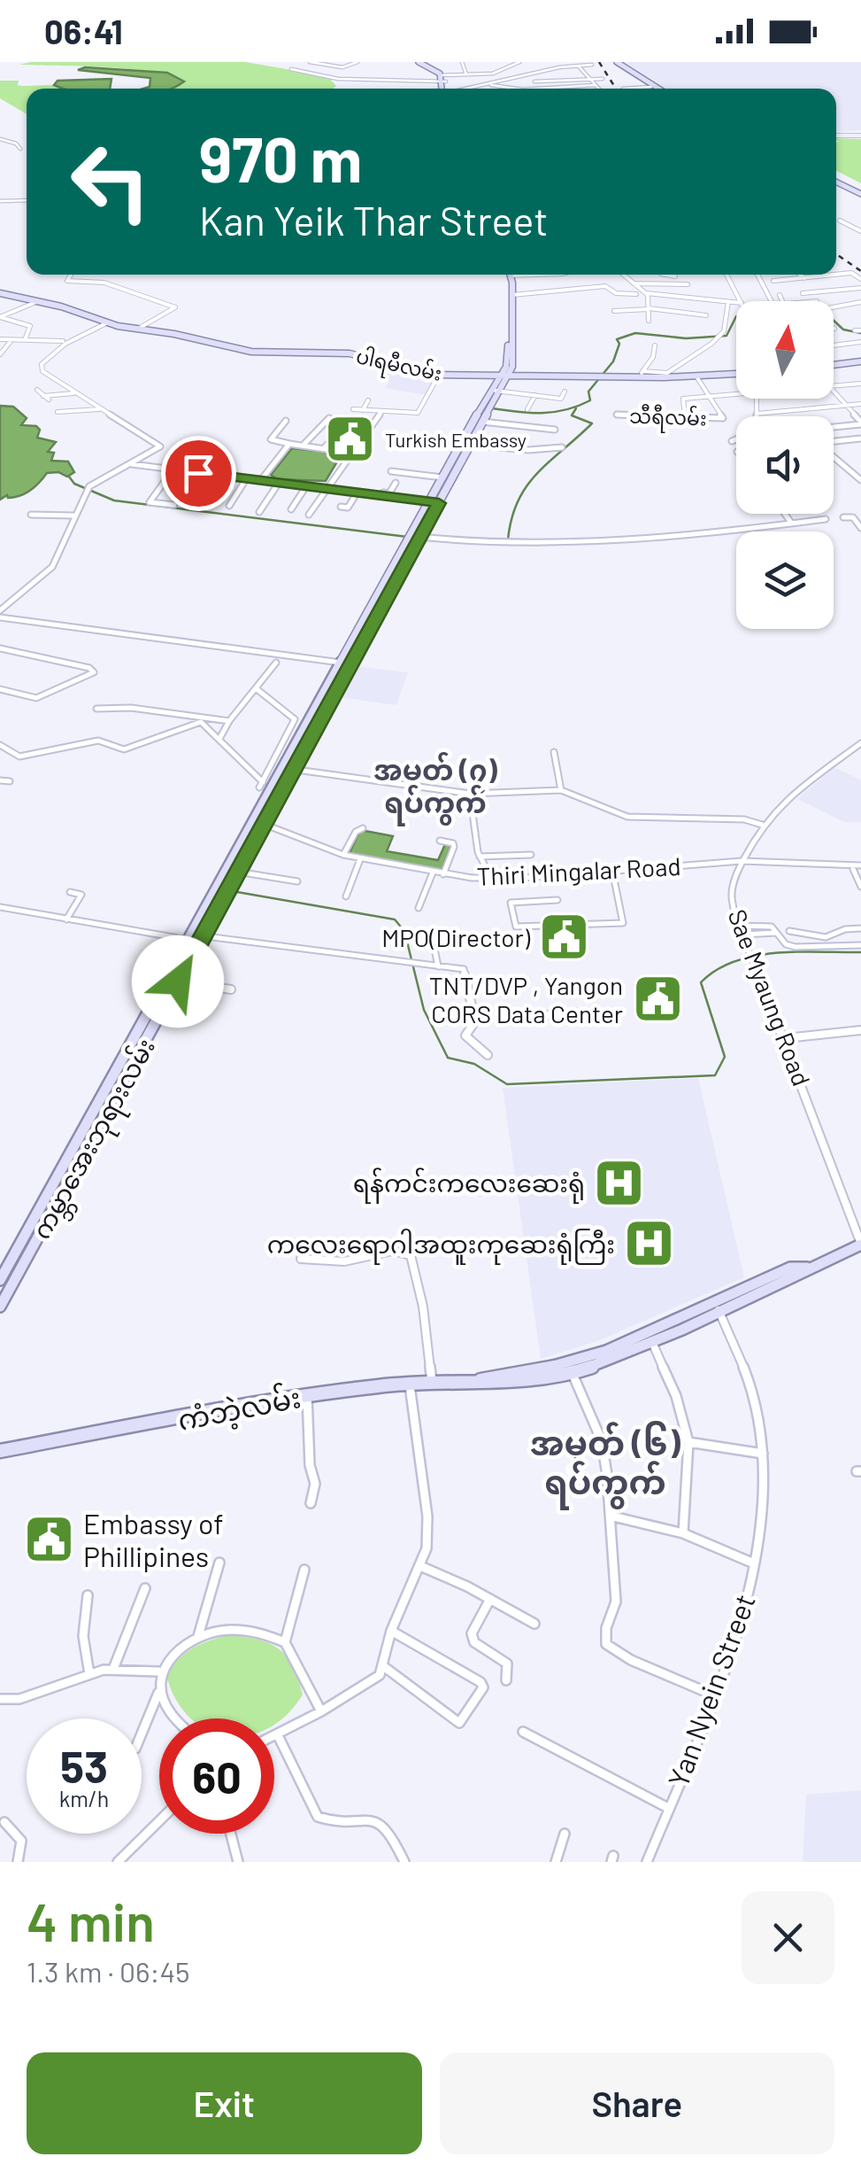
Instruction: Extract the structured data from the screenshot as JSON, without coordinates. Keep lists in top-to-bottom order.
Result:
{
  "streets": {
    "main road": ["ပါရမီလမ်း", "ကမ္ဘာအေးဘုရားလမ်း", "ကံဘဲ့လမ်း"],
    "street": [
      "သီရီလမ်း",
      "Thiri Mingalar Road",
      "Sae Myaung Road",
      "Yan Nyein Street"
    ]
  },
  "crossings": [
    ["Thiri Mingalar Road", "Sae Myaung Road"],
    ["Thiri Mingalar Road", "ကမ္ဘာအေးဘုရားလမ်း"],
    ["Sae Myaung Road", "ကံဘဲ့လမ်း"],
    ["ကံဘဲ့လမ်း", "Yan Nyein Street"]
  ],
  "districts": ["အမှတ် (၇) ရပ်ကွက်", "အမှတ် (၆) ရပ်ကွက်"],
  "places": {
    "public building": [
      "Turkish Embassy",
      "MPO(Director)",
      "TNT/DVP , Yangon CORS Data Center",
      "Embassy of Phillipines"
    ],
    "hospital": ["ရန်ကင်းကလေးဆေးရုံ", "ကလေးရောဂါအထူးကုဆေးရုံကြီး"]
  },
  "north": "top",
  "page": {
    "status": "06:41",
    "turn": ["970 m", "Kan Yeik Thar Street"],
    "speed": "53 km/h",
    "limit": "60",
    "heading": ["4 min", "1.3 km · 06:45"],
    "buttons": ["Exit", "Share"]
  }
}
